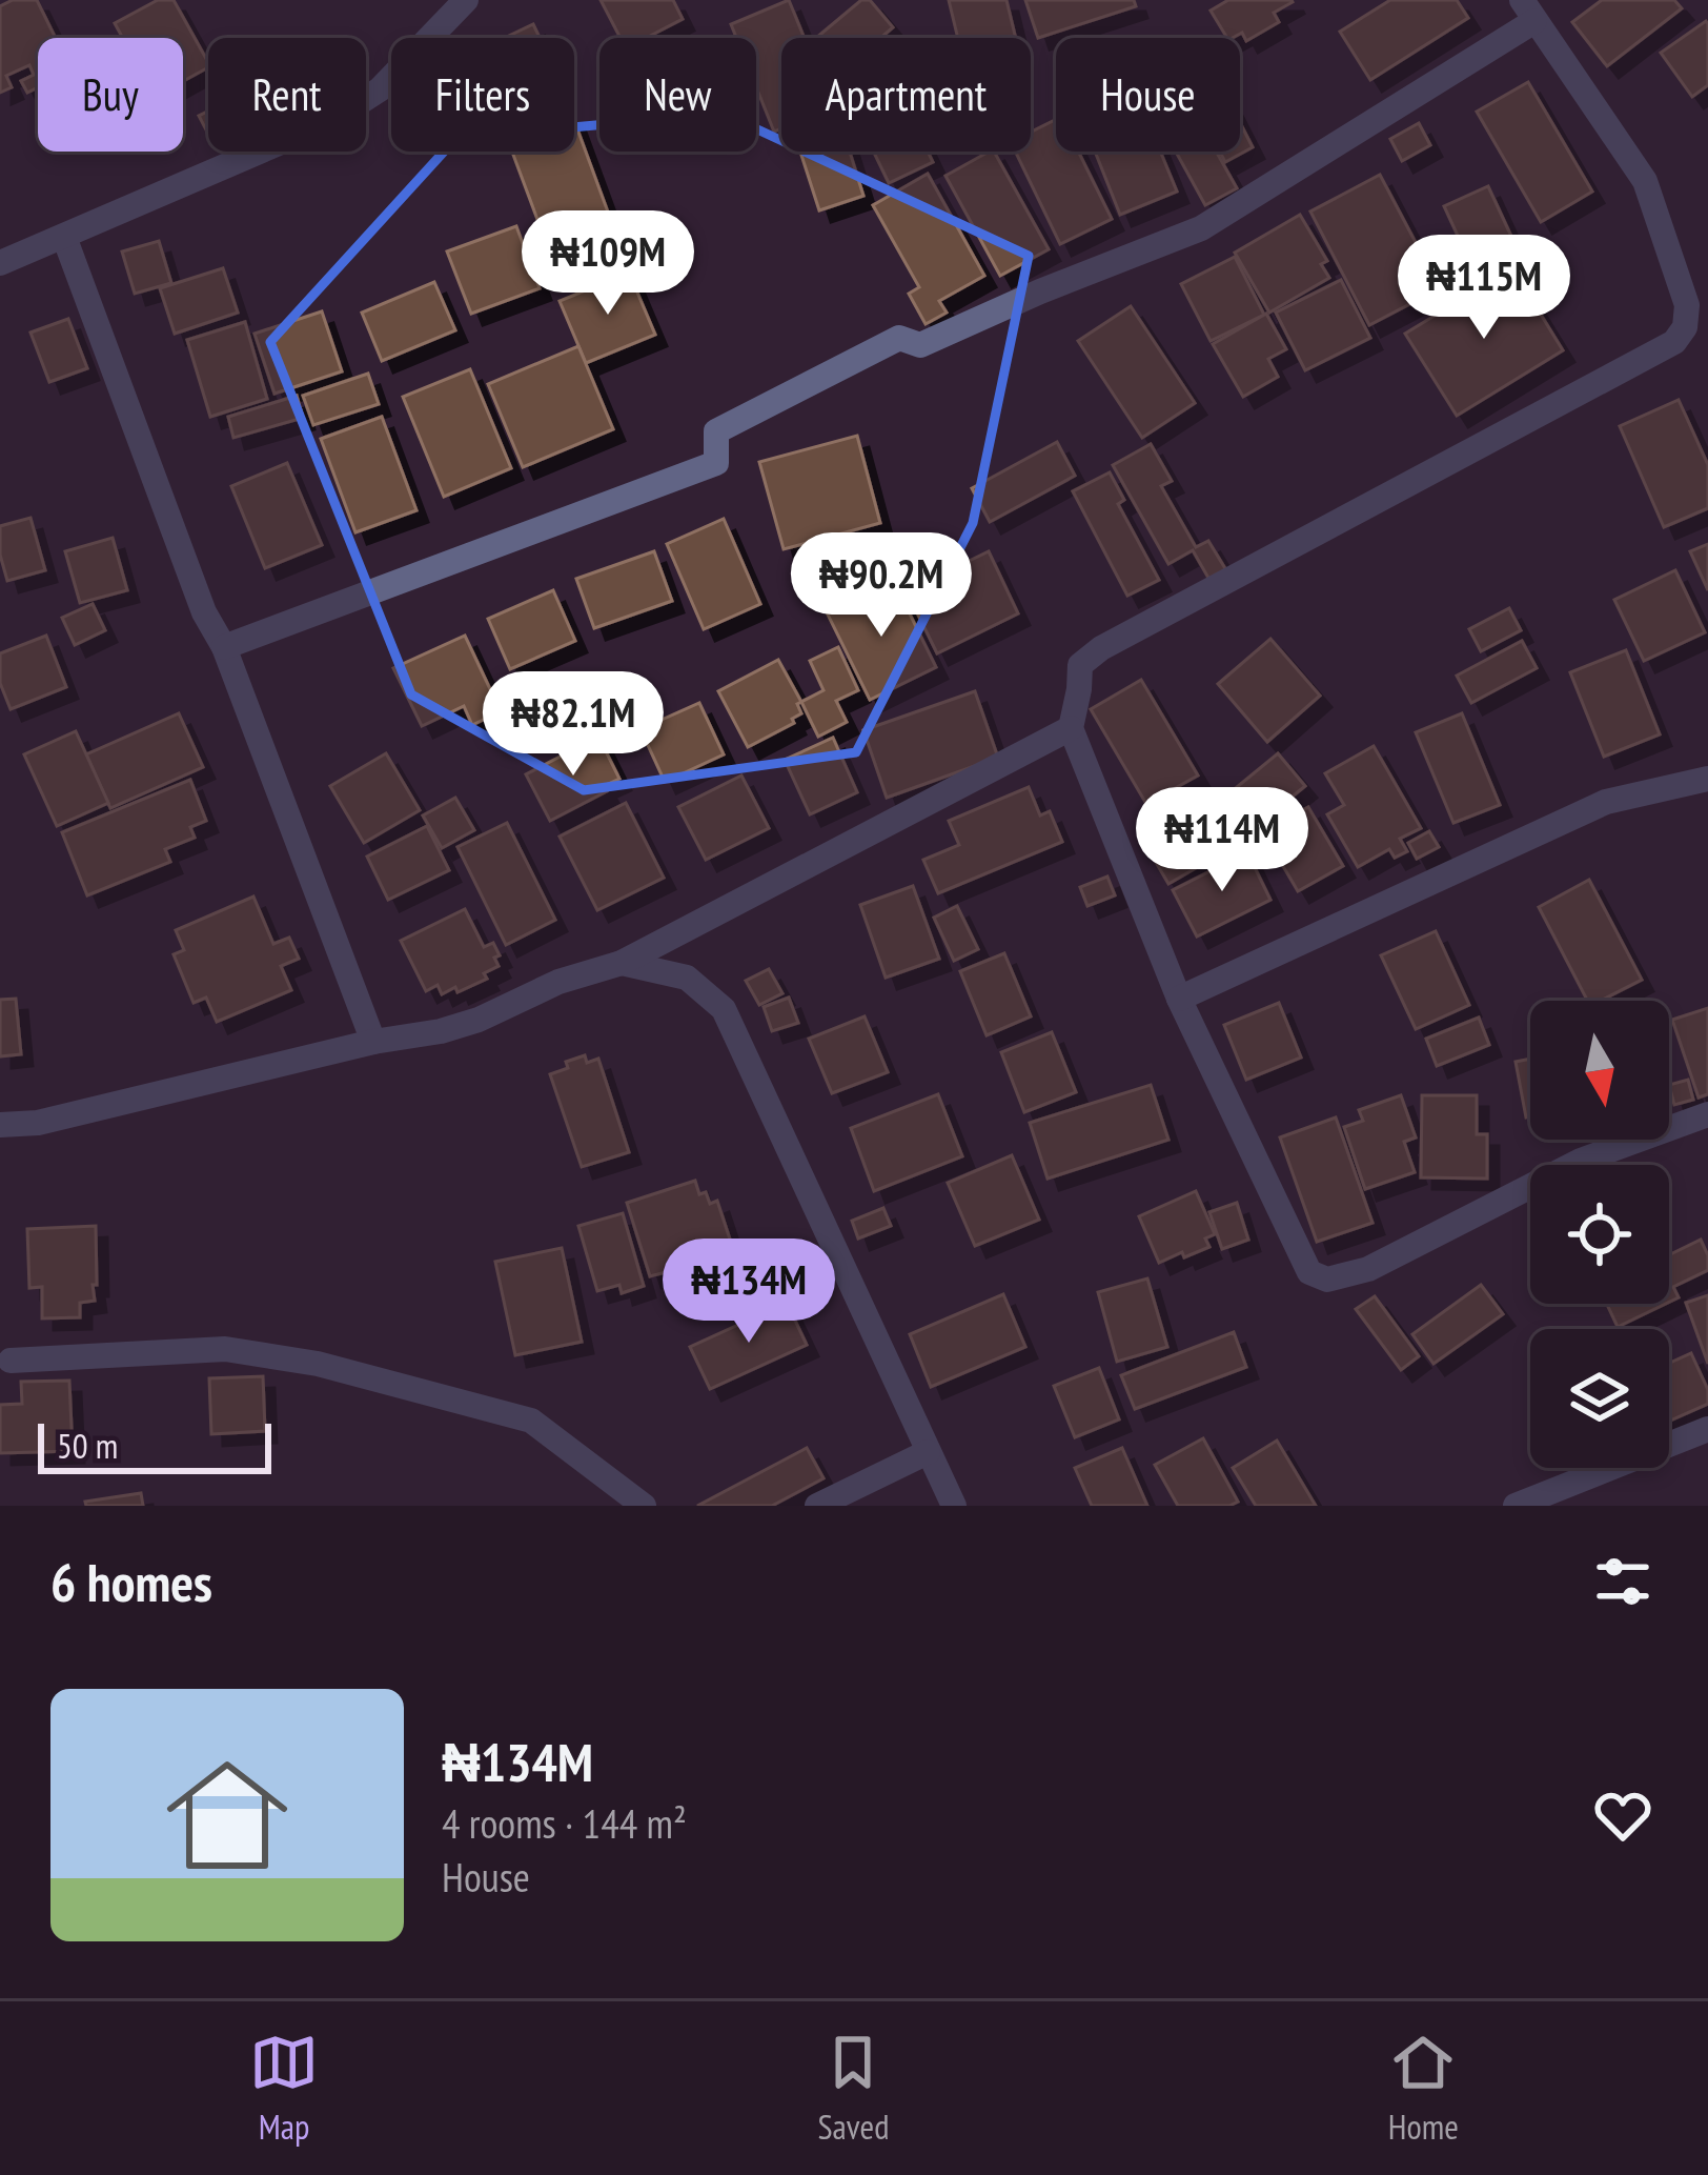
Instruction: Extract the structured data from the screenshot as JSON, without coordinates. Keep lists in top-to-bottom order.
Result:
{
  "scale_bar": "50 m",
  "north": "bottom",
  "page": {
    "chip": [
      "Buy",
      "Rent",
      "Filters",
      "New",
      "Apartment",
      "House"
    ],
    "price": [
      "₦109M",
      "₦115M",
      "₦90.2M",
      "₦82.1M",
      "₦114M",
      "₦134M"
    ],
    "scale": "50 m",
    "heading": "6 homes",
    "list": [
      {
        "name": "₦134M",
        "note": "4 rooms · 144 m² · House"
      }
    ],
    "tabs": ["Map", "Saved", "Home"]
  }
}
